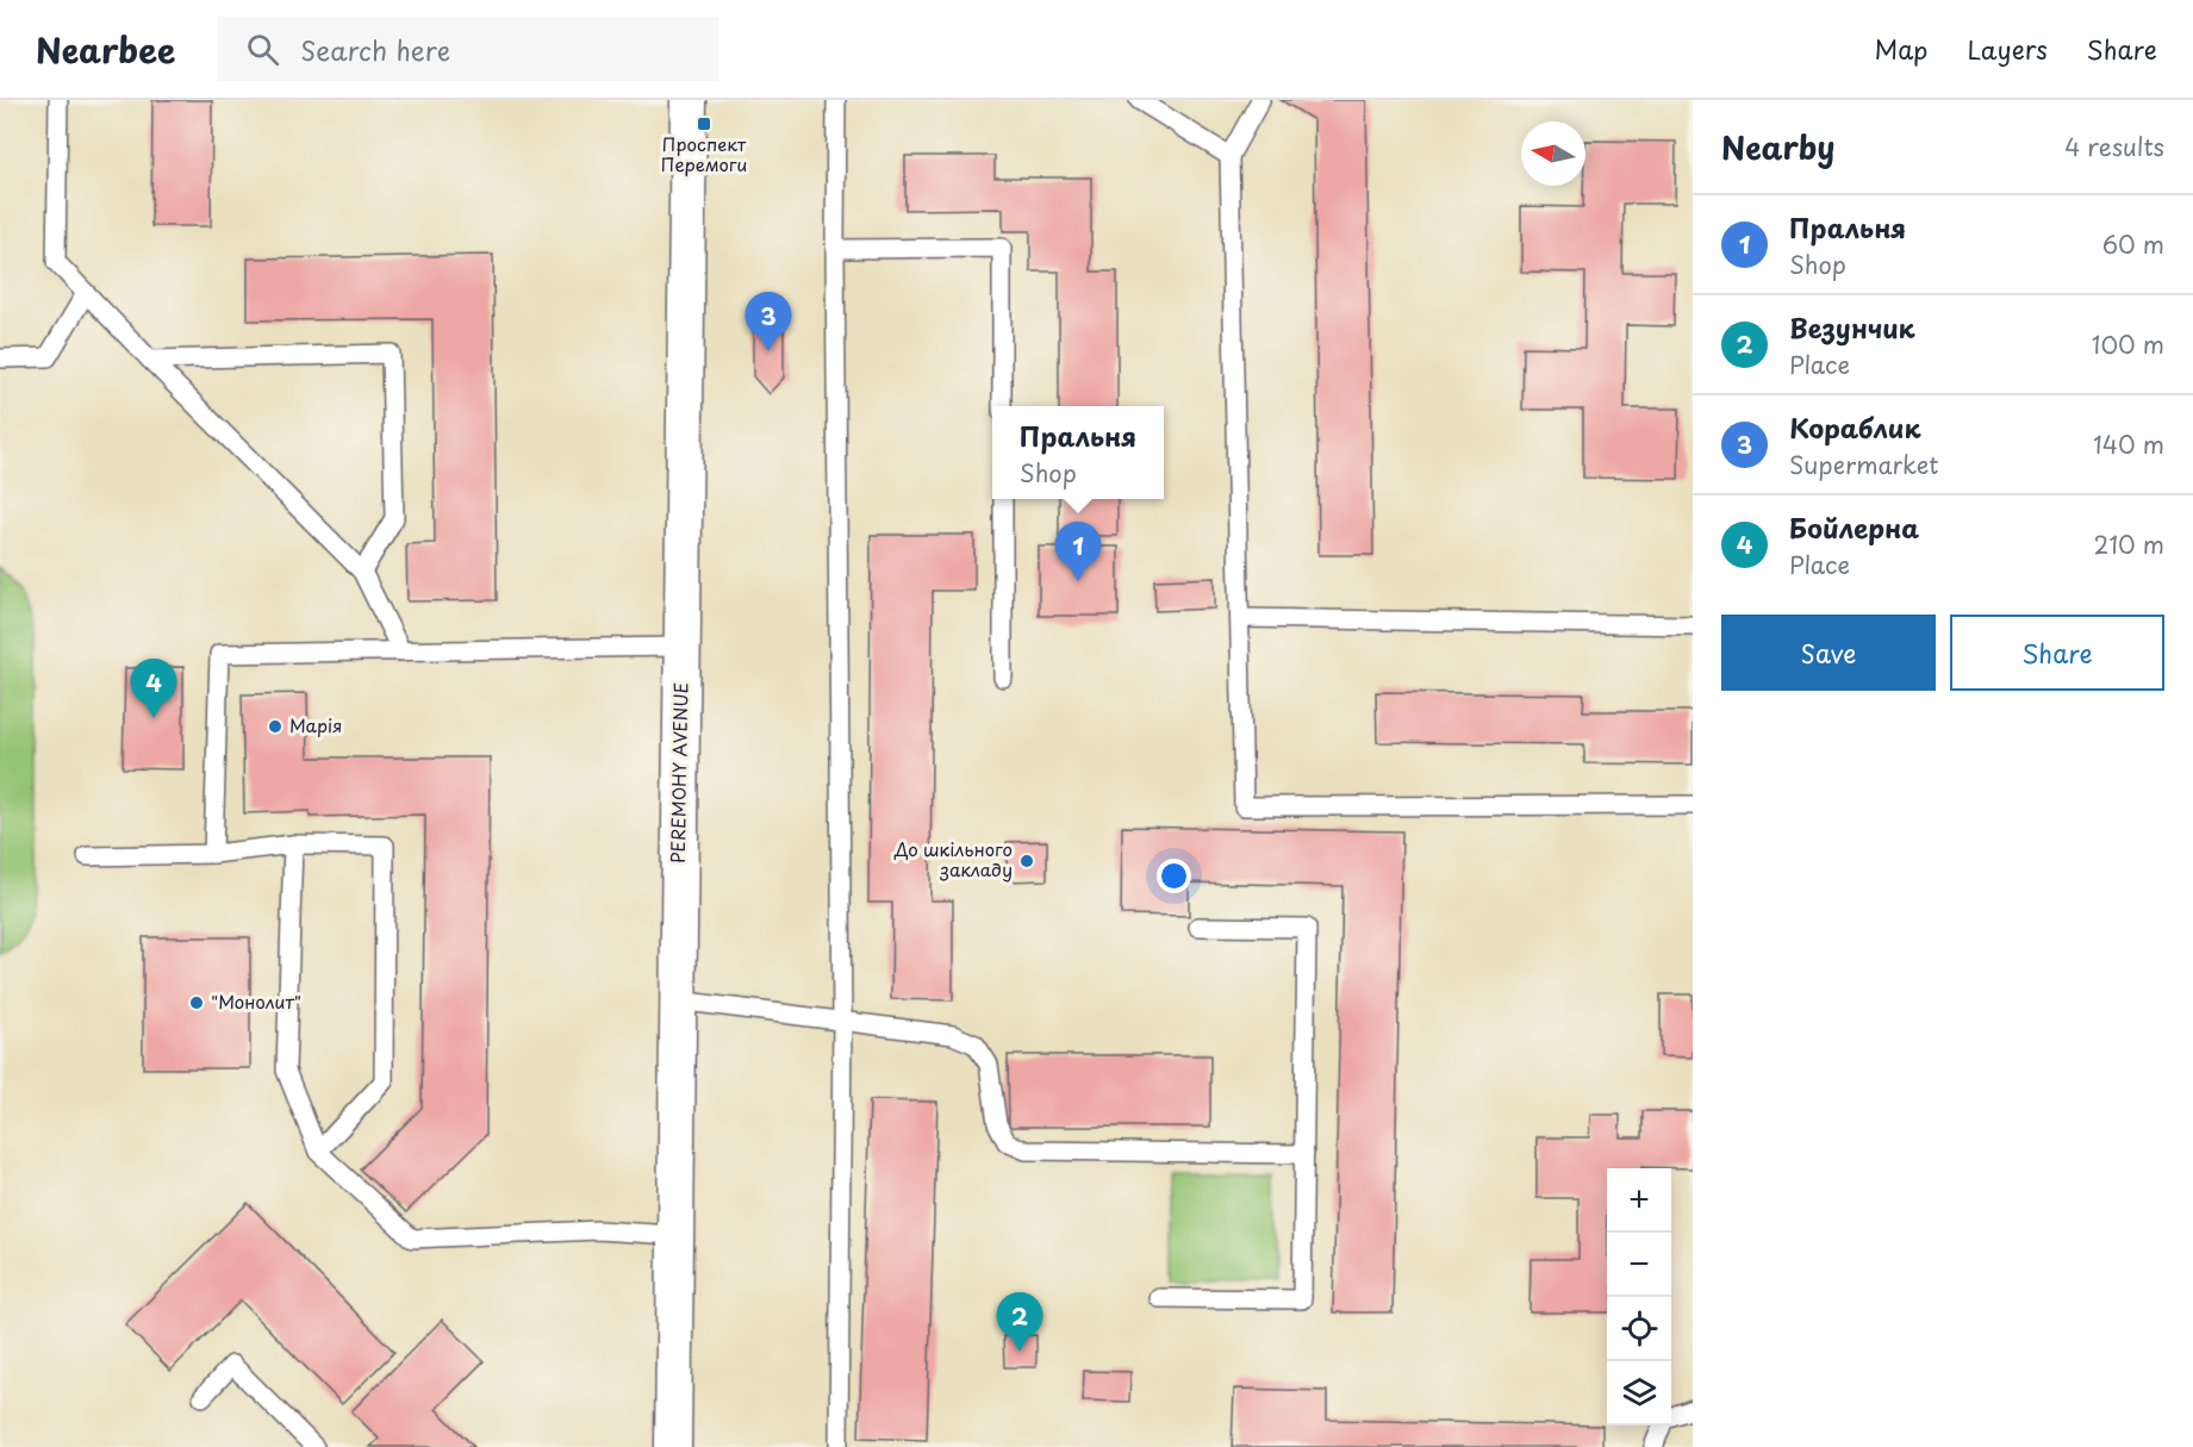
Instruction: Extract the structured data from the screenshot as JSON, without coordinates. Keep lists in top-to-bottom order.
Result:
{
  "streets": {
    "street": ["PEREMOHY AVENUE"]
  },
  "places": {
    "transit": ["Проспект Перемоги"],
    "other": ["Марія", "До шкільного закладу", "\"Монолит\""]
  },
  "north": "left",
  "page": {
    "header": "Nearbee",
    "search": "Search here",
    "nav": ["Map", "Layers", "Share"],
    "heading": ["Nearby", "4 results"],
    "list": [
      {
        "mark": "1",
        "name": "Пральня",
        "note": "Shop",
        "value": "60 m"
      },
      {
        "mark": "2",
        "name": "Везунчик",
        "note": "Place",
        "value": "100 m"
      },
      {
        "mark": "3",
        "name": "Кораблик",
        "note": "Supermarket",
        "value": "140 m"
      },
      {
        "mark": "4",
        "name": "Бойлерна",
        "note": "Place",
        "value": "210 m"
      }
    ],
    "pins": [
      "3",
      "1",
      "4",
      "2"
    ],
    "popup": ["Пральня", "Shop"],
    "buttons": ["Save", "Share"],
    "map_buttons": ["+", "−"]
  }
}
